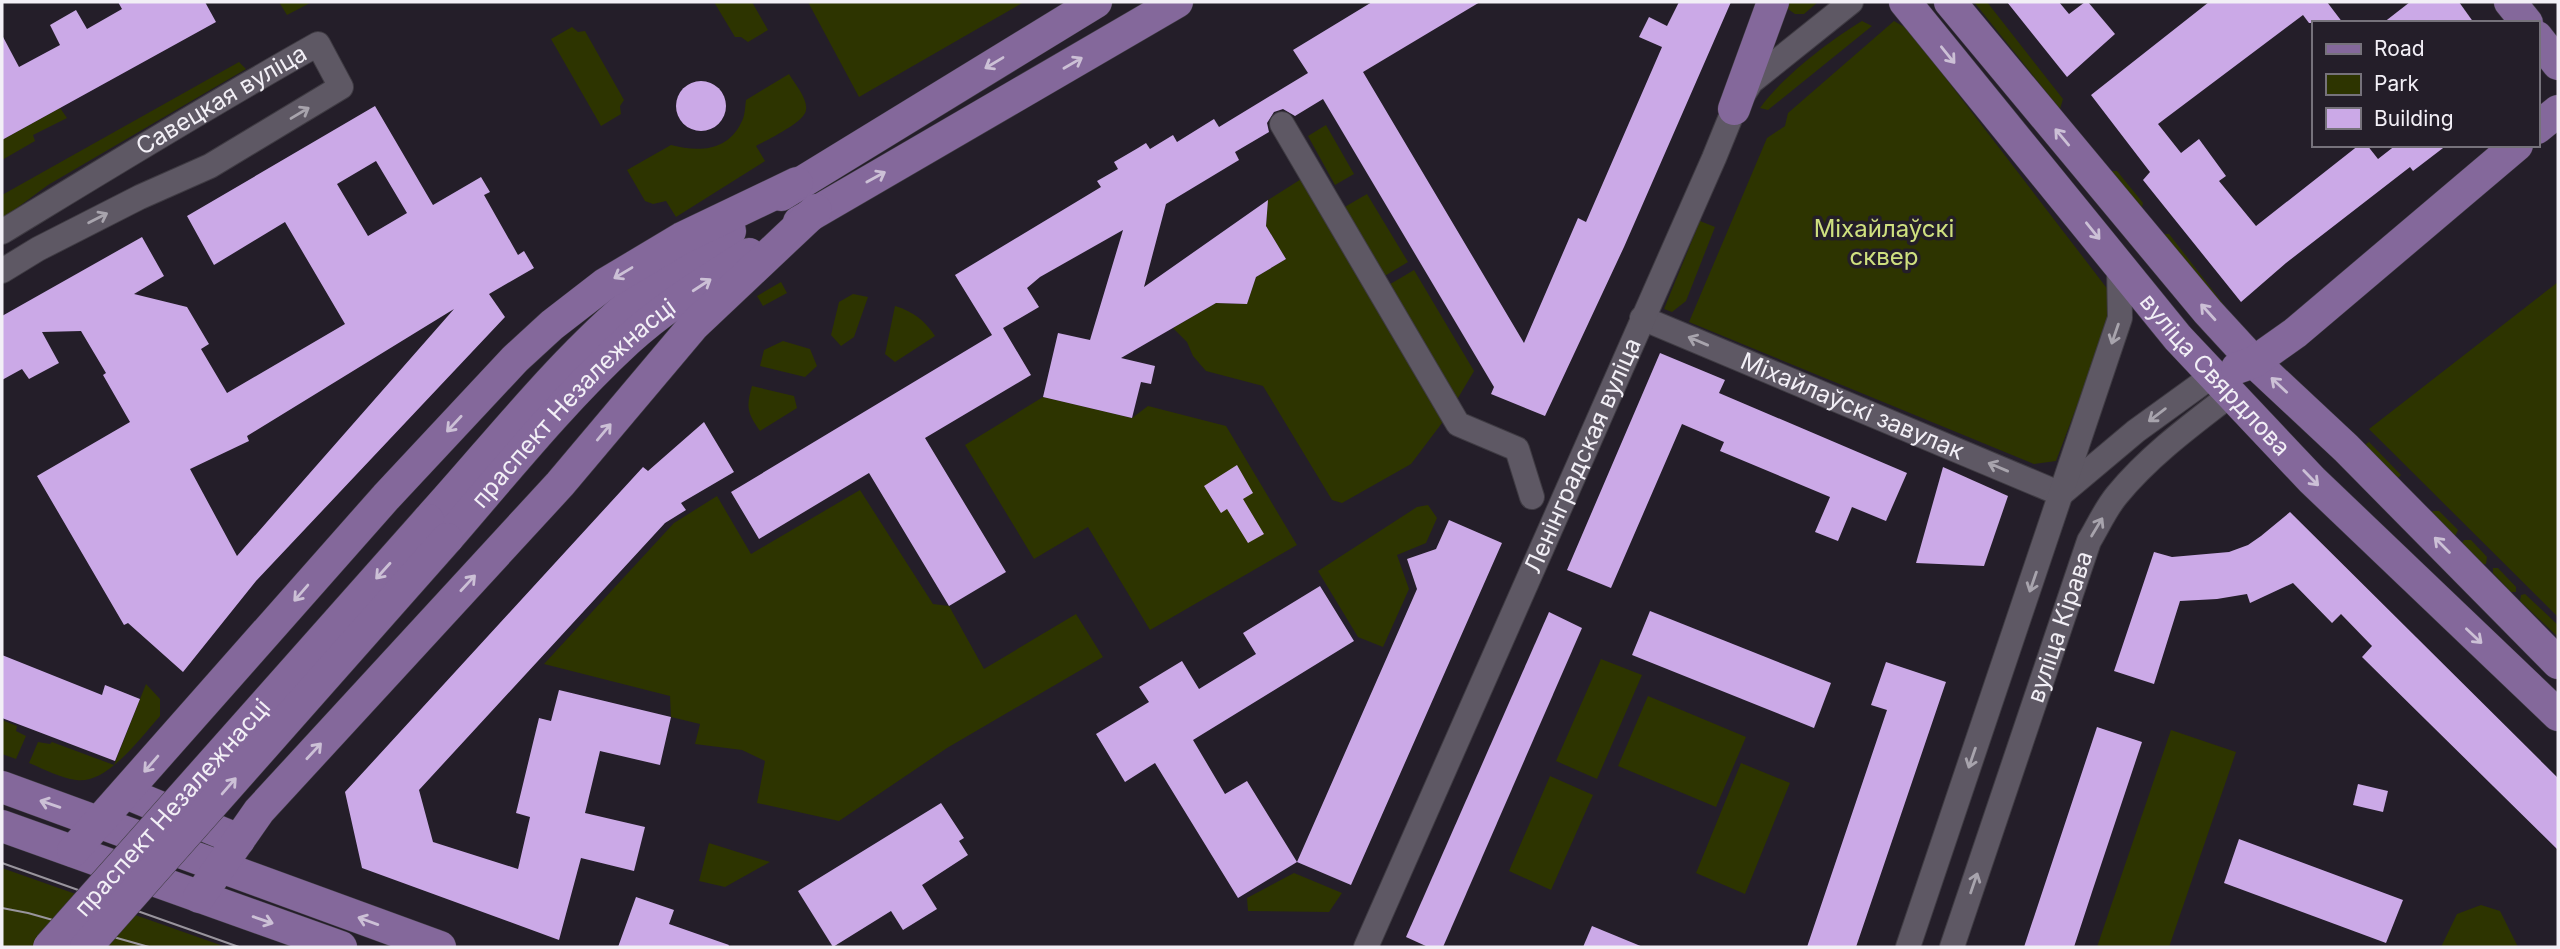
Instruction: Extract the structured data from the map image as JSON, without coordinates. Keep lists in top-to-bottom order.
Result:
{
  "streets": {
    "main road": ["вуліца Свярдлова", "праспект Незалежнасці", "вуліца Кірава"],
    "street": ["Савецкая вуліца", "Міхайлаўскі завулак", "Ленінградская вуліца"]
  },
  "crossings": [
    ["вуліца Свярдлова", "вуліца Кірава"],
    ["Міхайлаўскі завулак", "Ленінградская вуліца"],
    ["Міхайлаўскі завулак", "вуліца Кірава"]
  ],
  "one_way": ["Міхайлаўскі завулак"],
  "parks": ["Міхайлаўскі сквер"],
  "legend": ["Road", "Park", "Building"]
}
